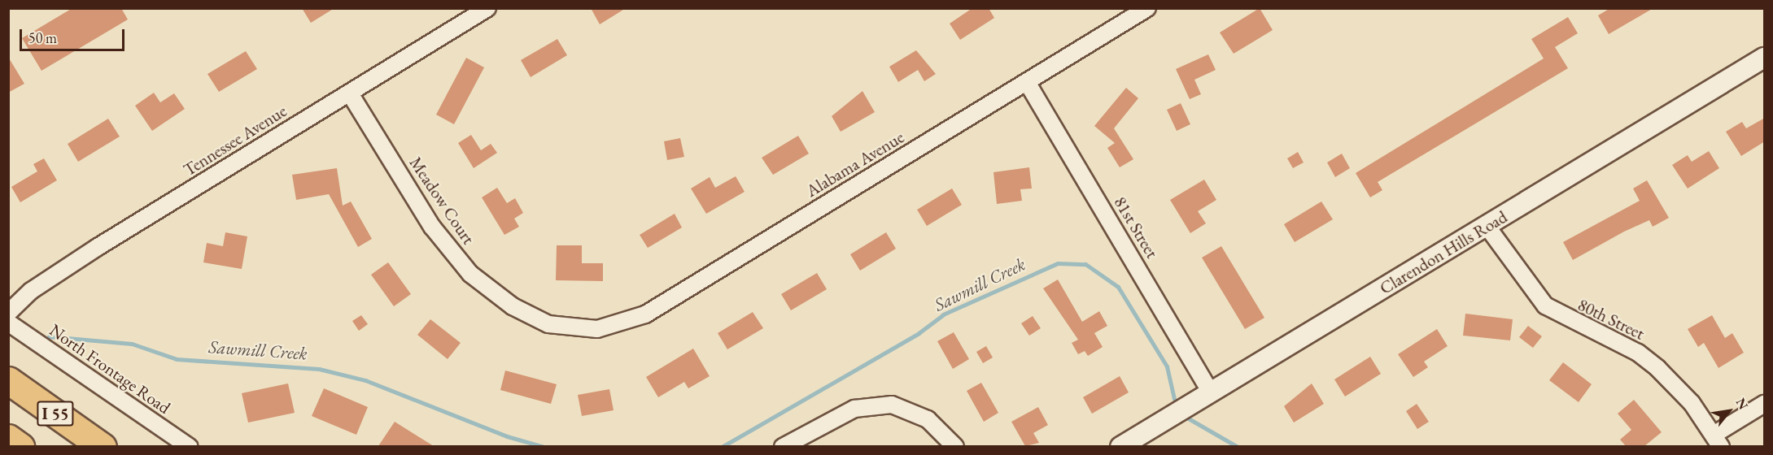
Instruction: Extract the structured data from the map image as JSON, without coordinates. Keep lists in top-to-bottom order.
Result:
{
  "streets": {
    "highway": ["I 55"],
    "street": [
      "Tennessee Avenue",
      "Alabama Avenue",
      "Meadow Court",
      "81st Street",
      "Clarendon Hills Road",
      "80th Street",
      "North Frontage Road"
    ]
  },
  "crossings": [
    ["Tennessee Avenue", "Meadow Court"],
    ["Alabama Avenue", "Meadow Court"],
    ["Alabama Avenue", "81st Street"],
    ["81st Street", "Clarendon Hills Road"],
    ["Clarendon Hills Road", "80th Street"]
  ],
  "water": ["Sawmill Creek"],
  "scale_bar": "50 m",
  "north": "top right"
}
